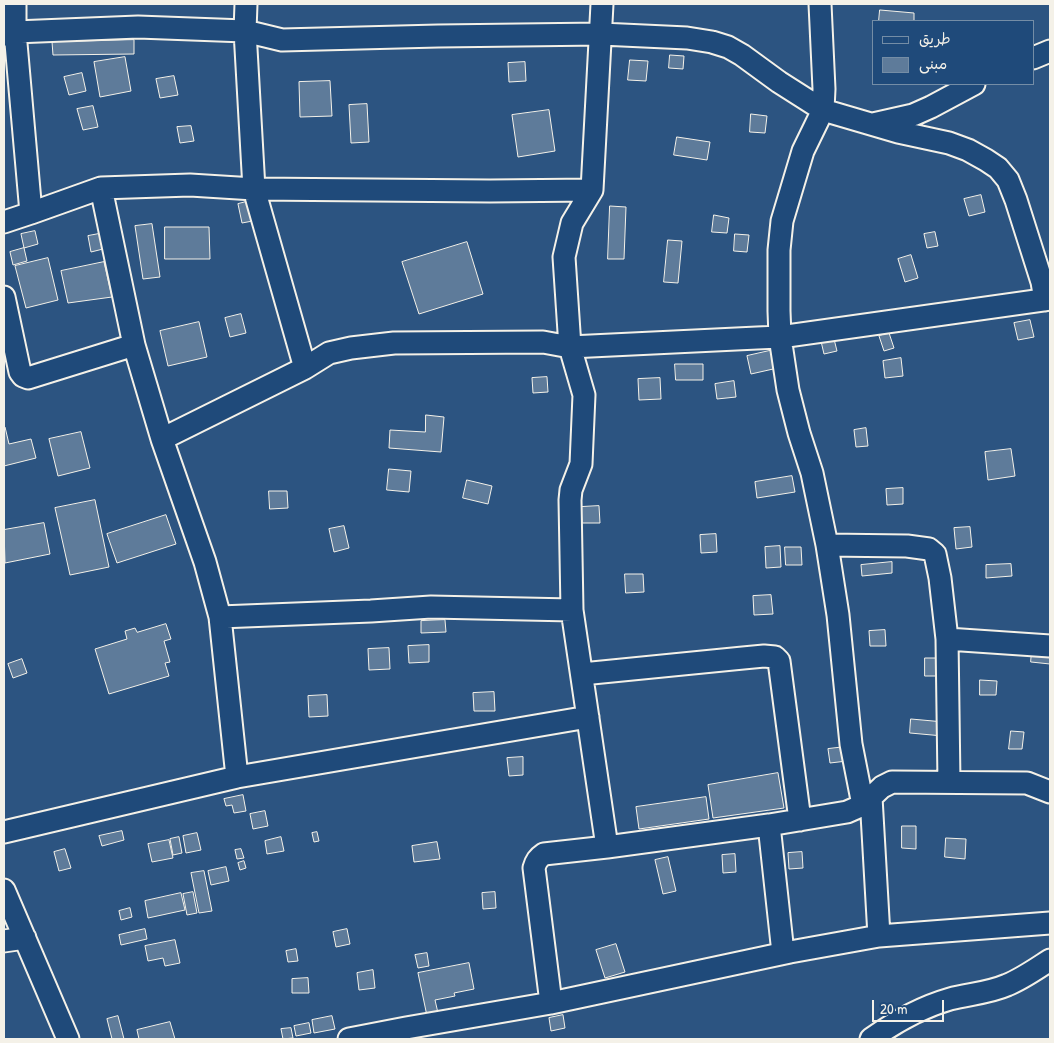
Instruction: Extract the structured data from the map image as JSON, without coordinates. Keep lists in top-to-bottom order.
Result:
{
  "legend": ["طريق", "مبنى"],
  "scale_bar": "20 m"
}
